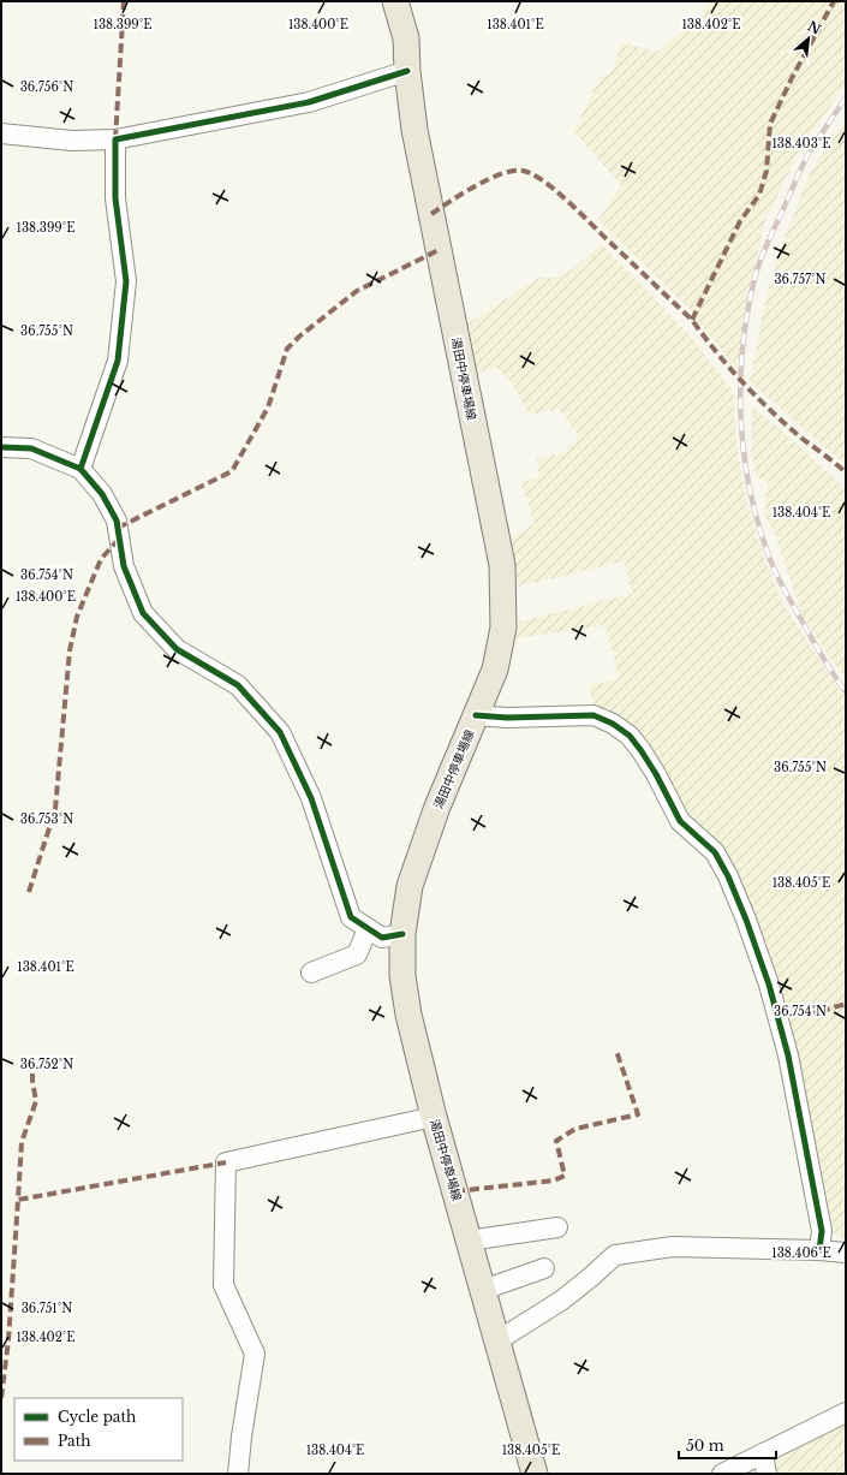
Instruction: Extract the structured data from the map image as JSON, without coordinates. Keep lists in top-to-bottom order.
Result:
{
  "streets": {
    "main road": ["湯田中停車場線"]
  },
  "legend": ["Cycle path", "Path"],
  "scale_bar": "50 m",
  "north": "top right",
  "coordinates": [
    "138.399°E",
    "138.400°E",
    "138.401°E",
    "138.402°E",
    "36.756°N",
    "138.403°E",
    "36.757°N",
    "36.755°N",
    "138.404°E",
    "36.754°N",
    "36.753°N",
    "138.405°E",
    "36.752°N",
    "138.406°E",
    "36.751°N"
  ]
}
